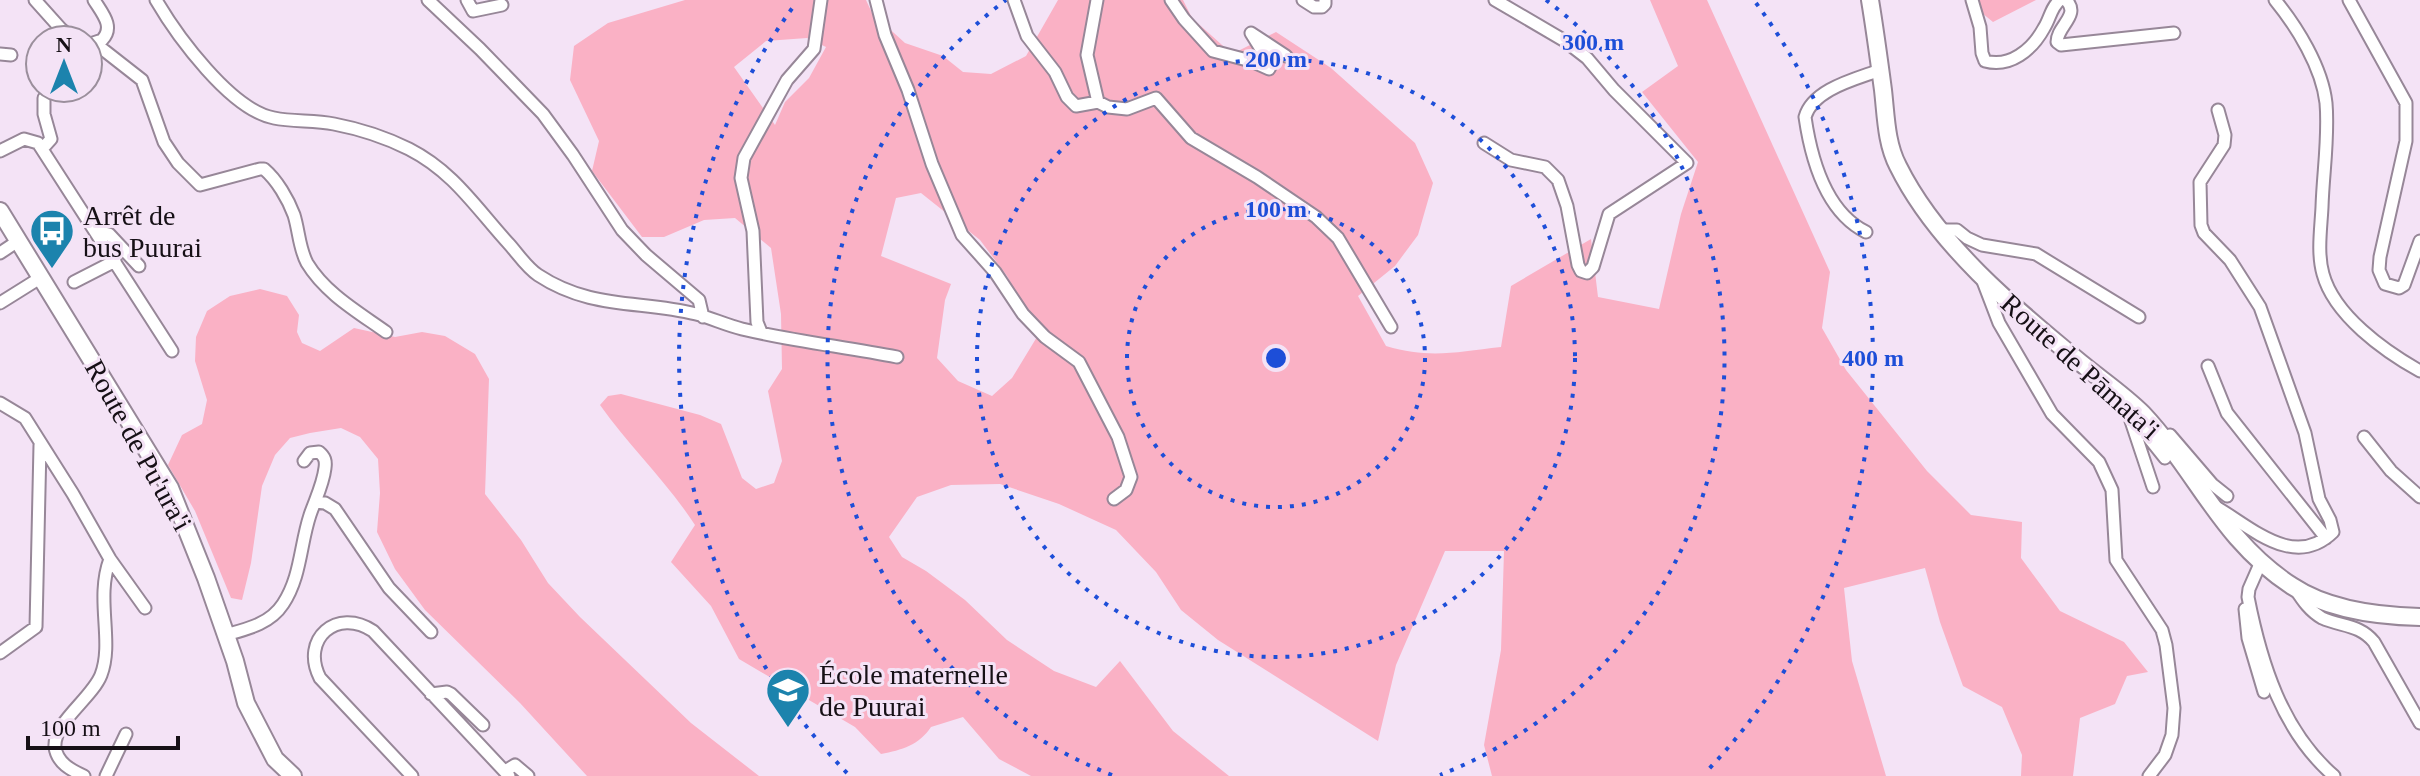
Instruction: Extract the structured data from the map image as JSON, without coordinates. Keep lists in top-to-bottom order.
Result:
{
  "streets": {
    "main road": ["Route de Pāmata'i", "Route de Pu'ura'i"]
  },
  "places": {
    "bus stop": ["Arrêt de bus Puurai"],
    "school or university": ["École maternelle de Puurai"]
  },
  "scale_bar": "100 m",
  "north": "top",
  "rings": [
    "300 m",
    "200 m",
    "100 m",
    "400 m"
  ]
}
